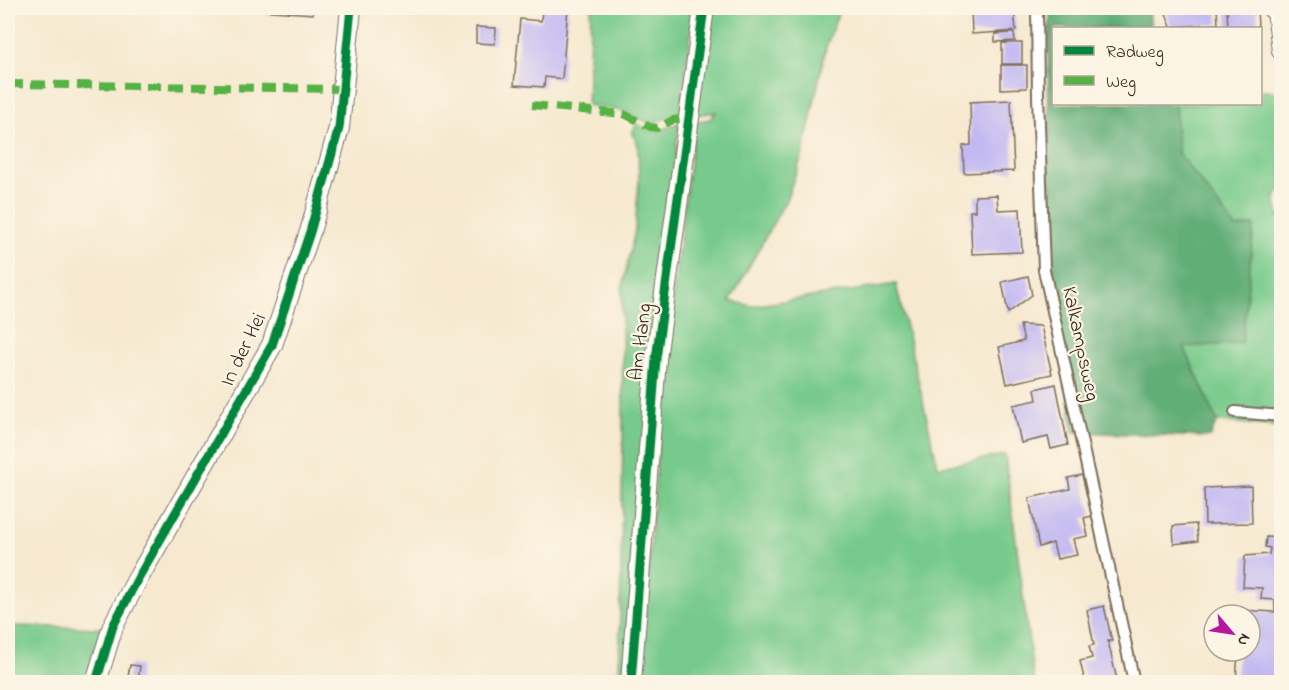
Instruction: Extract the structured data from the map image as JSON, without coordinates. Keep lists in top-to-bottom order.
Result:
{
  "streets": {
    "street": ["Am Hang", "In der Hei"],
    "lane": ["Kalkampsweg"]
  },
  "legend": ["Radweg", "Weg"],
  "north": "bottom right"
}
